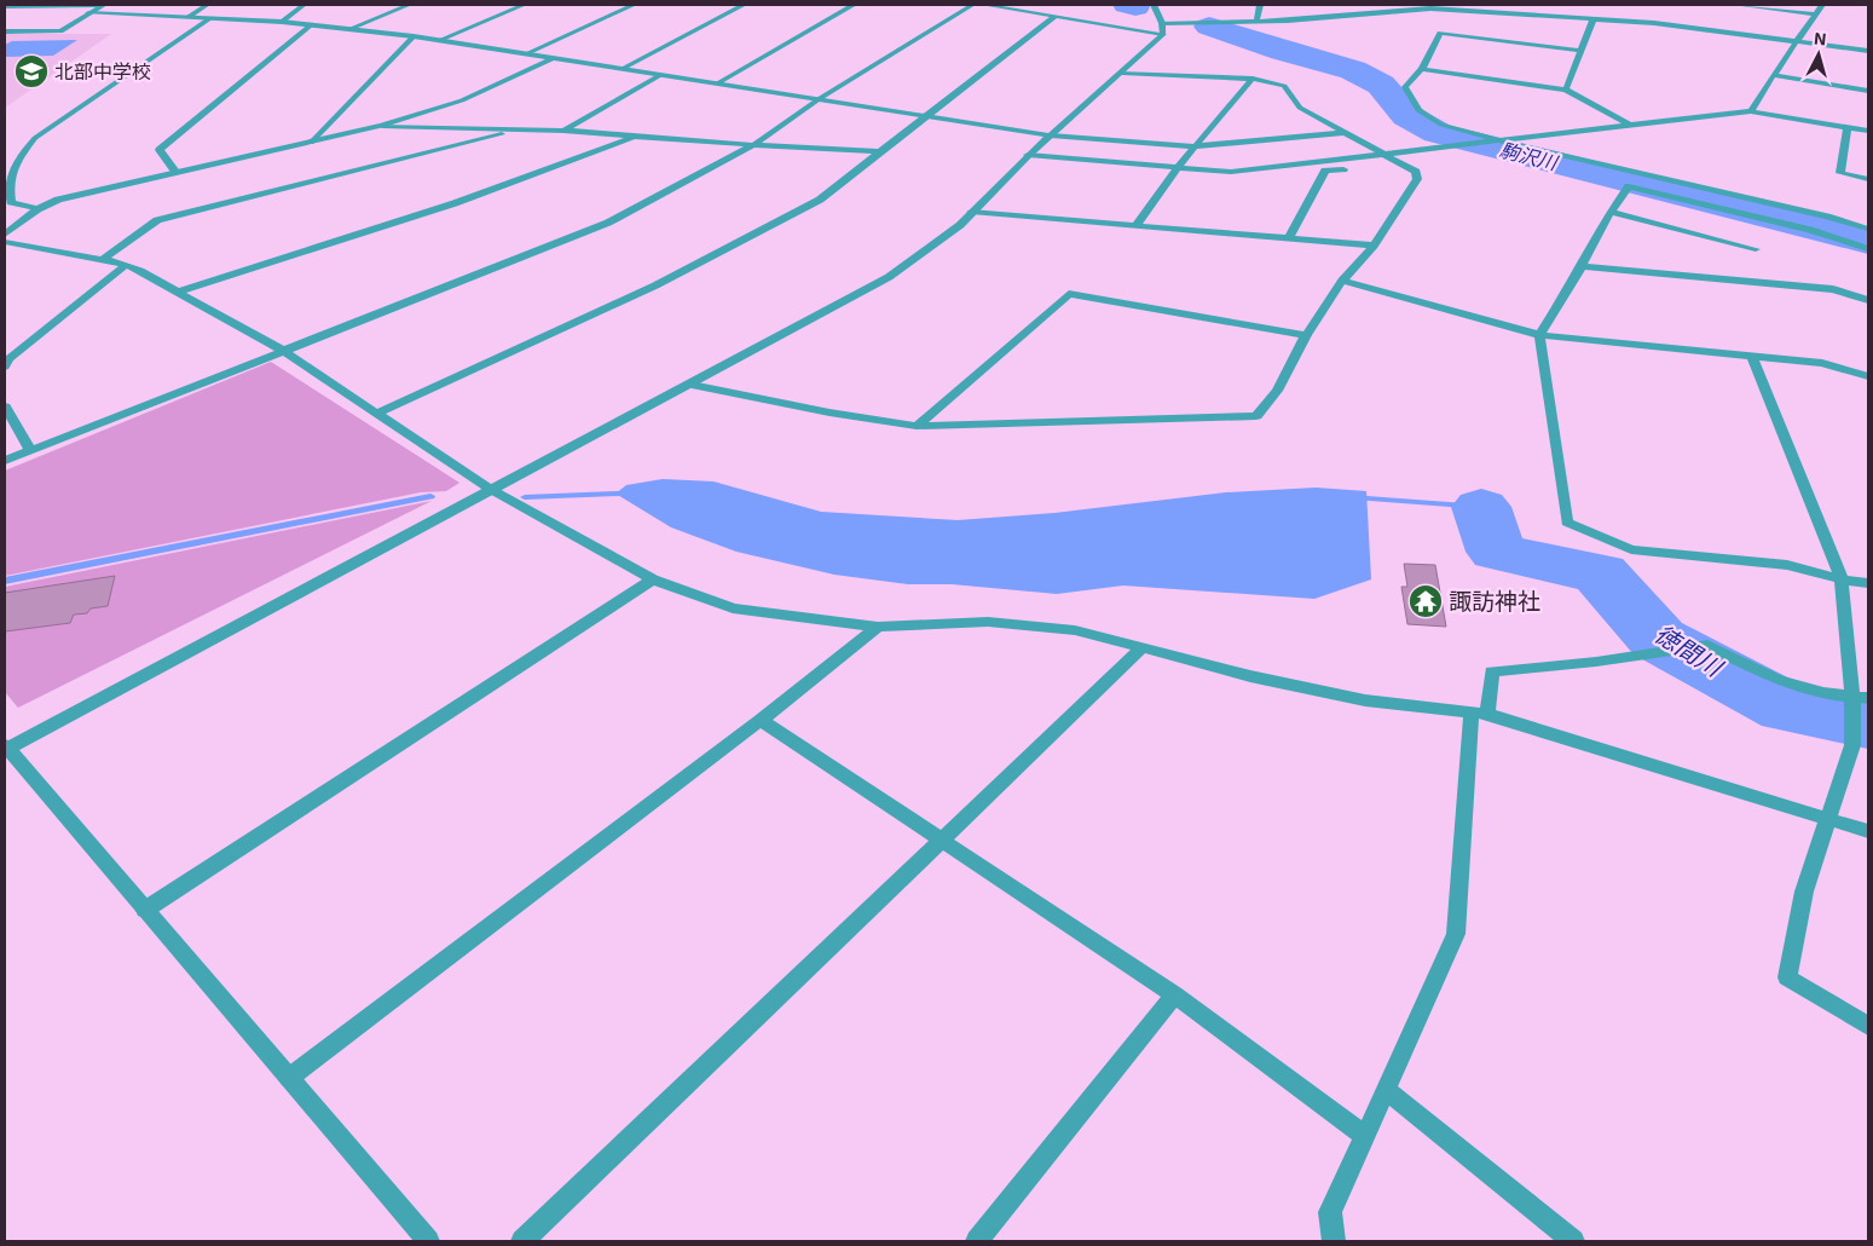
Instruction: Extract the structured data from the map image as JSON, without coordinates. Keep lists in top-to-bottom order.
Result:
{
  "water": ["駒沢川", "徳間川"],
  "places": {
    "school or university": ["北部中学校"],
    "temple": ["諏訪神社"]
  },
  "north": "top"
}
